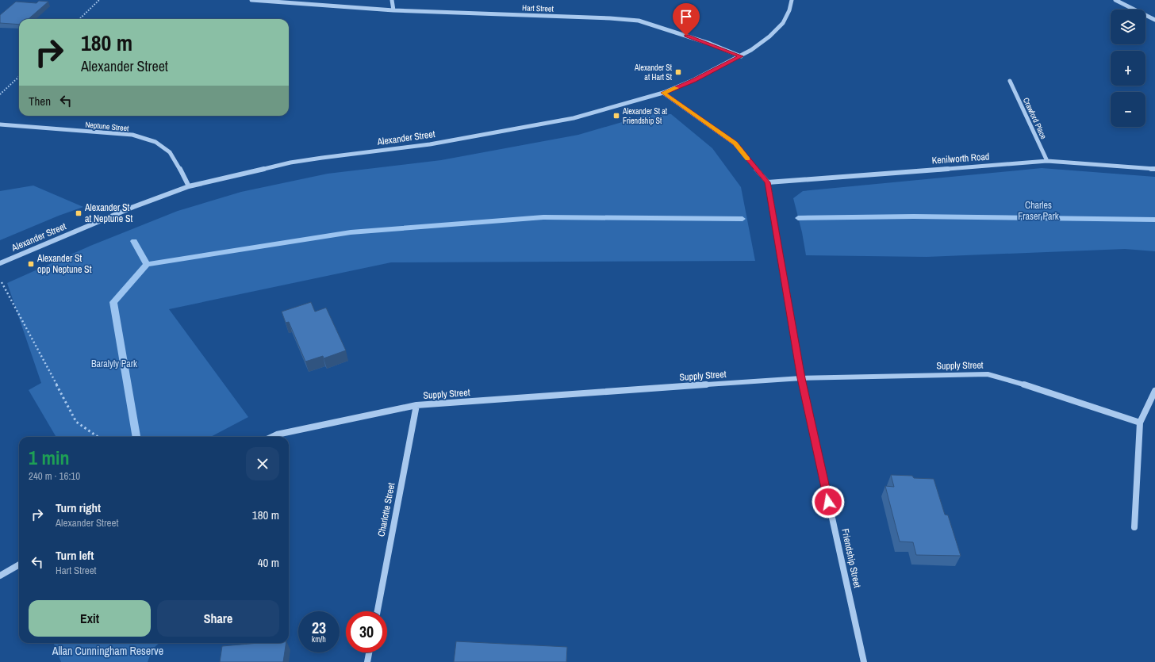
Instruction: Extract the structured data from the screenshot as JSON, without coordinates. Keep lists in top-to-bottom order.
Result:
{
  "streets": {
    "street": [
      "Hart Street",
      "Crawford Place",
      "Neptune Street",
      "Alexander Street",
      "Kenilworth Road",
      "Supply Street",
      "Charlotte Street",
      "Friendship Street"
    ]
  },
  "crossings": [
    ["Hart Street", "Alexander Street"],
    ["Crawford Place", "Kenilworth Road"],
    ["Neptune Street", "Alexander Street"],
    ["Kenilworth Road", "Friendship Street"],
    ["Supply Street", "Charlotte Street"],
    ["Supply Street", "Friendship Street"]
  ],
  "parks": ["Charles Fraser Park", "Baralyly Park", "Allan Cunningham Reserve"],
  "places": {
    "transit": [
      "Alexander St at Hart St",
      "Alexander St at Friendship St",
      "Alexander St at Neptune St",
      "Alexander St opp Neptune St"
    ]
  },
  "page": {
    "map_buttons": ["+", "−"],
    "turn": ["180 m", "Alexander Street"],
    "then": "Then",
    "heading": ["1 min", "240 m · 16:10"],
    "list": [
      {
        "name": "Turn right",
        "note": "Alexander Street",
        "value": "180 m"
      },
      {
        "name": "Turn left",
        "note": "Hart Street",
        "value": "40 m"
      }
    ],
    "buttons": ["Exit", "Share"],
    "speed": "23 km/h",
    "limit": "30"
  }
}
